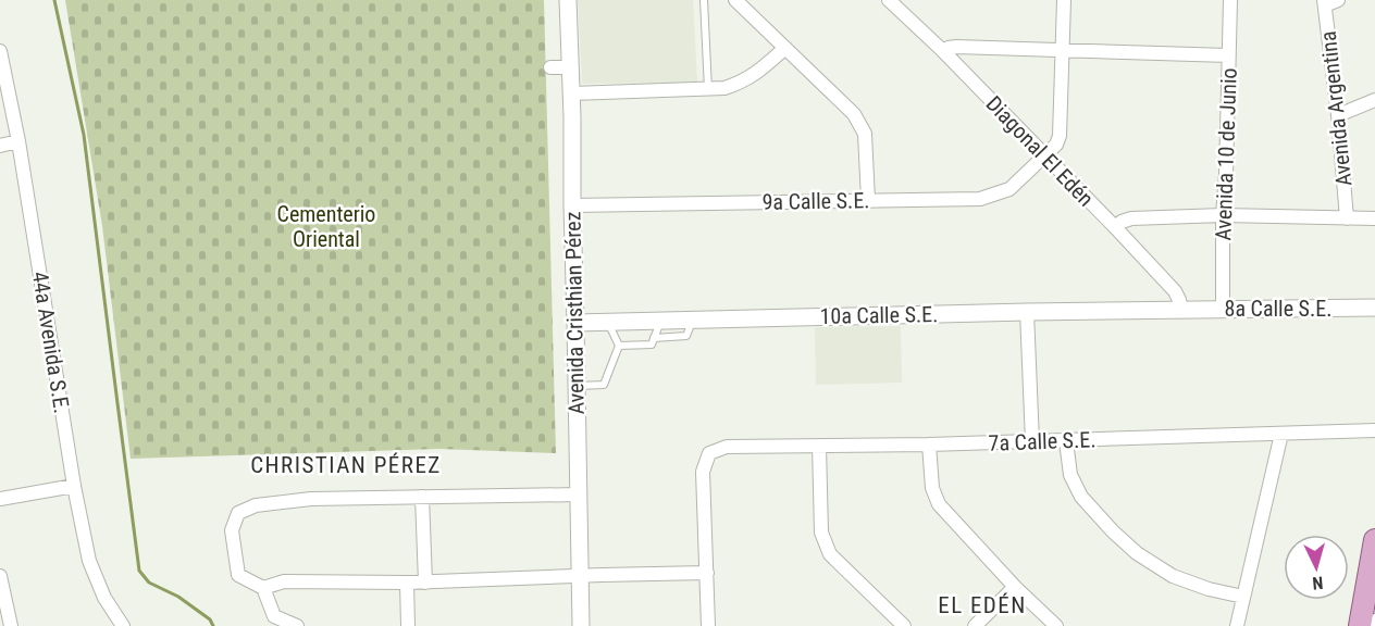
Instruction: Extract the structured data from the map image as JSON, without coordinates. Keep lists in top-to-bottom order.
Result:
{
  "streets": {
    "street": [
      "Avenida Argentina",
      "Diagonal El Edén",
      "Avenida 10 de Junio",
      "9a Calle S.E.",
      "8a Calle S.E.",
      "Avenida Cristhian Pérez",
      "10a Calle S.E.",
      "44a Avenida S.E.",
      "7a Calle S.E."
    ]
  },
  "crossings": [
    ["Diagonal El Edén", "9a Calle S.E."],
    ["Diagonal El Edén", "8a Calle S.E."],
    ["Diagonal El Edén", "10a Calle S.E."],
    ["Avenida 10 de Junio", "8a Calle S.E."],
    ["9a Calle S.E.", "Avenida Cristhian Pérez"],
    ["8a Calle S.E.", "10a Calle S.E."],
    ["Avenida Cristhian Pérez", "10a Calle S.E."]
  ],
  "districts": ["CHRISTIAN PÉREZ", "EL EDÉN"],
  "parks": ["Cementerio Oriental"],
  "north": "bottom"
}
